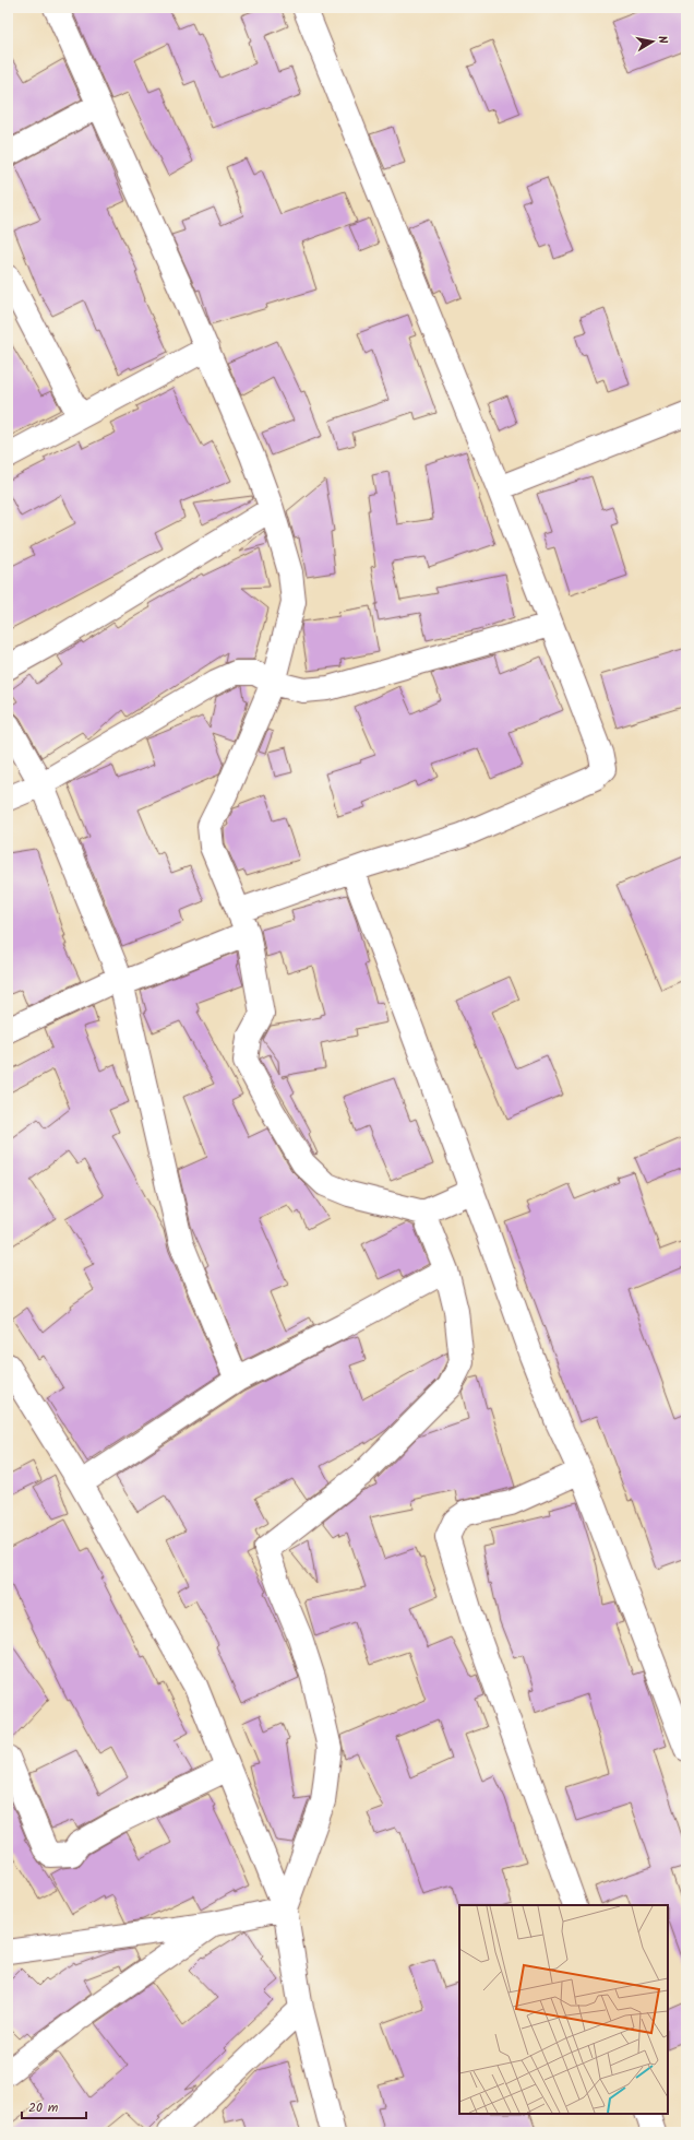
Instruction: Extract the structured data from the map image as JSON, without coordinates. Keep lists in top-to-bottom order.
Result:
{
  "scale_bar": "20 m",
  "north": "right"
}
